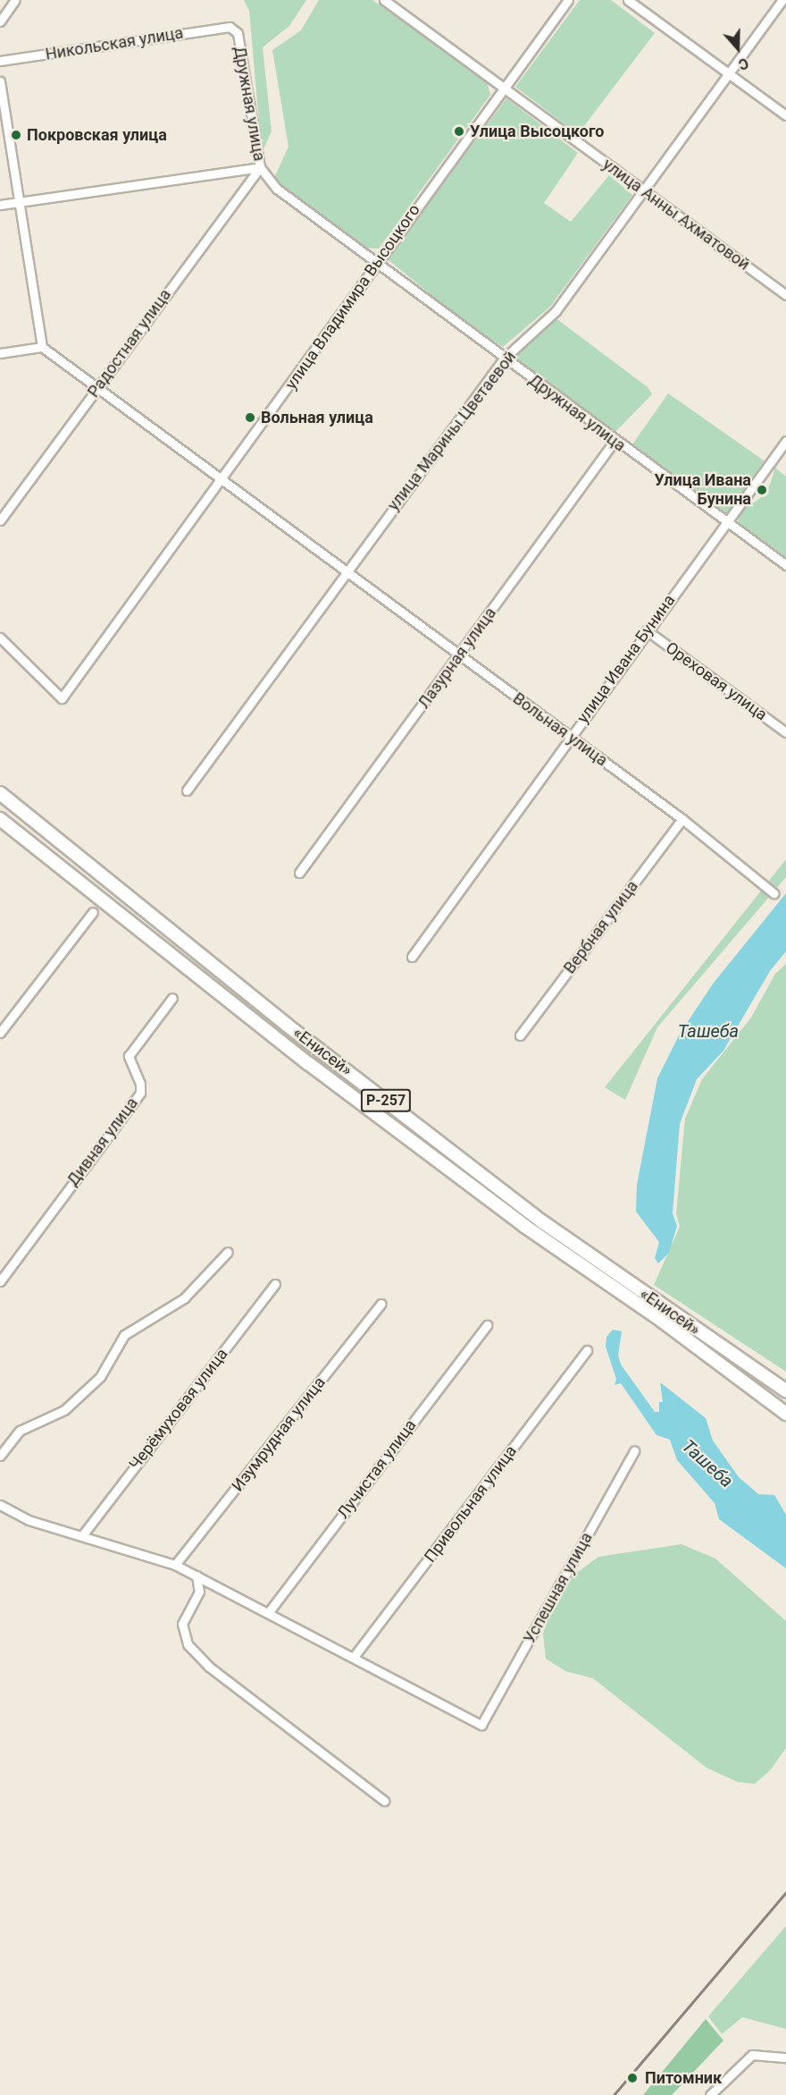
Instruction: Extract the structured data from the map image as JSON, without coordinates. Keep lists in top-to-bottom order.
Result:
{
  "streets": {
    "highway": ["«Енисей»", "Р-257"],
    "street": [
      "Никольская улица",
      "Дружная улица",
      "улица Анны Ахматовой",
      "улица Владимира Высоцкого",
      "Радостная улица",
      "улица Марины Цветаевой",
      "Лазурная улица",
      "улица Ивана Бунина",
      "Ореховая улица",
      "Вольная улица",
      "Вербная улица",
      "Дивная улица",
      "Черёмуховая улица",
      "Изумрудная улица",
      "Лучистая улица",
      "Привольная улица",
      "Успешная улица"
    ]
  },
  "crossings": [
    ["Никольская улица", "Дружная улица"],
    ["Дружная улица", "улица Владимира Высоцкого"],
    ["Дружная улица", "Радостная улица"],
    ["Дружная улица", "улица Марины Цветаевой"],
    ["Дружная улица", "Лазурная улица"],
    ["Дружная улица", "улица Ивана Бунина"],
    ["улица Анны Ахматовой", "улица Владимира Высоцкого"],
    ["улица Анны Ахматовой", "улица Марины Цветаевой"],
    ["улица Владимира Высоцкого", "Вольная улица"],
    ["Радостная улица", "Вольная улица"],
    ["улица Марины Цветаевой", "Вольная улица"],
    ["Лазурная улица", "Вольная улица"],
    ["улица Ивана Бунина", "Ореховая улица"],
    ["улица Ивана Бунина", "Вольная улица"],
    ["Вольная улица", "Вербная улица"],
    ["Привольная улица", "Успешная улица"]
  ],
  "water": ["Ташеба"],
  "places": [
    "Улица Высоцкого",
    "Покровская улица",
    "Вольная улица",
    "Улица Ивана Бунина",
    "Питомник"
  ],
  "north": "bottom"
}
